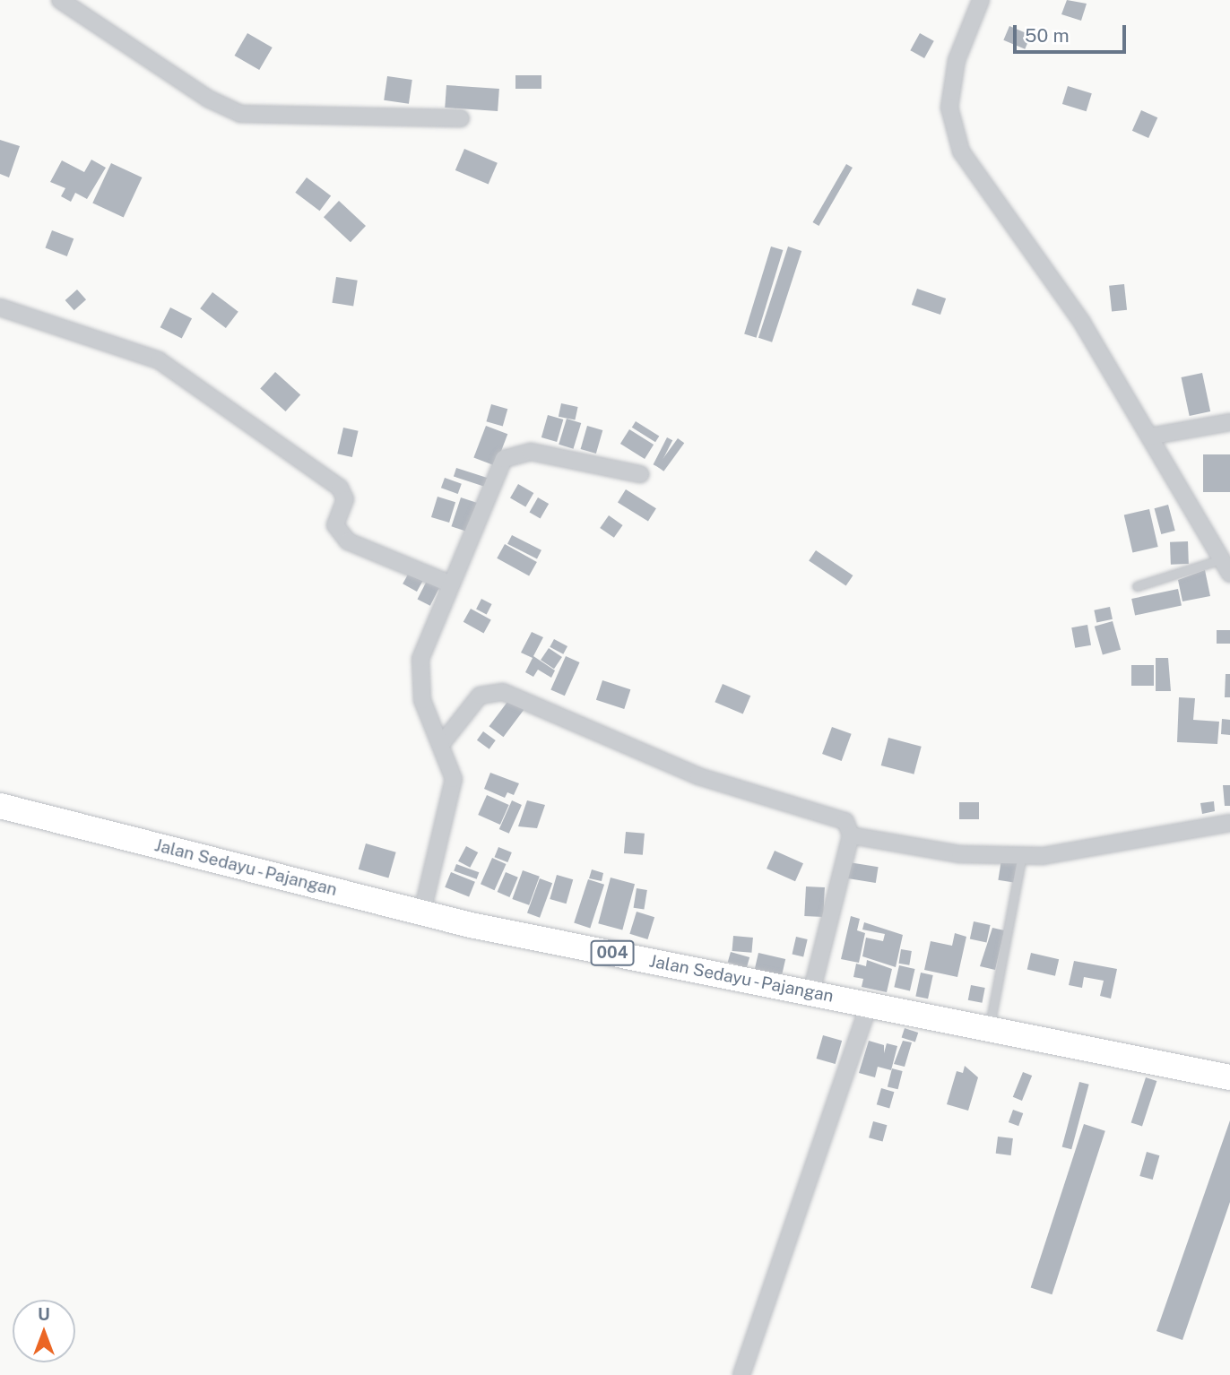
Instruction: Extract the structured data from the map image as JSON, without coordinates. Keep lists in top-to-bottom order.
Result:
{
  "streets": {
    "main road": ["Jalan Sedayu - Pajangan", "004"]
  },
  "scale_bar": "50 m",
  "north": "top"
}
